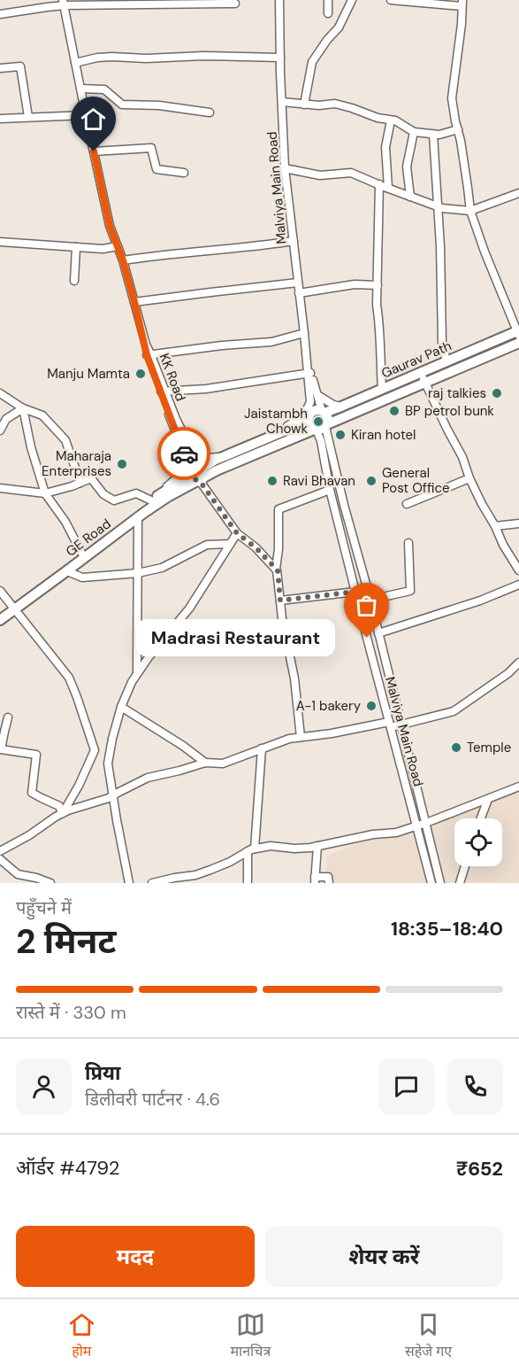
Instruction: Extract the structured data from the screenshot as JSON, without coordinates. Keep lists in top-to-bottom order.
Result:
{
  "streets": {
    "main road": ["Gaurav Path", "GE Road"],
    "street": ["Malviya Main Road", "KK Road"]
  },
  "crossings": [
    ["Malviya Main Road", "Gaurav Path"],
    ["KK Road", "GE Road"]
  ],
  "places": [
    "Manju Mamta",
    "raj talkies",
    "BP petrol bunk",
    "Jaistambh Chowk",
    "Kiran hotel",
    "Maharaja Enterprises",
    "Ravi Bhavan",
    "General Post Office",
    "Madrasi Restaurant",
    "A-1 bakery",
    "Temple"
  ],
  "page": {
    "bubble": "Madrasi Restaurant",
    "heading": ["2 मिनट", "पहुँचने में", "18:35–18:40"],
    "panel": [
      "प्रिया",
      "डिलीवरी पार्टनर · 4.6",
      "ऑर्डर #4792",
      "₹652"
    ],
    "bar": "रास्ते में · 330 m",
    "buttons": ["मदद", "शेयर करें"],
    "tabs": ["होम", "मानचित्र", "सहेजे गए"]
  }
}
